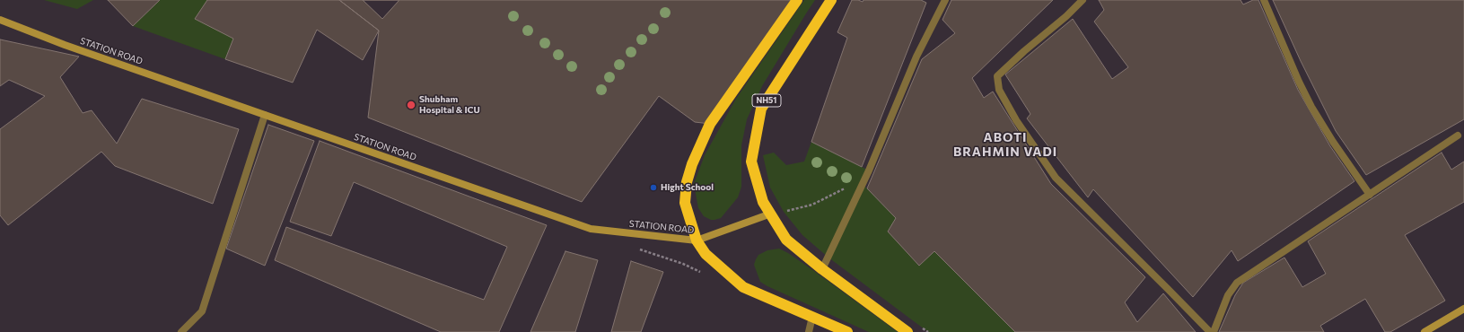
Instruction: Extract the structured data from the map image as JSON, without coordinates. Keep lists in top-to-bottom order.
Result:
{
  "streets": {
    "highway": ["NH51"],
    "street": ["STATION ROAD"]
  },
  "crossings": [
    ["STATION ROAD", "NH51"]
  ],
  "districts": ["ABOTI BRAHMIN VADI"],
  "places": ["Shubham Hospital & ICU", "Hight School"]
}
